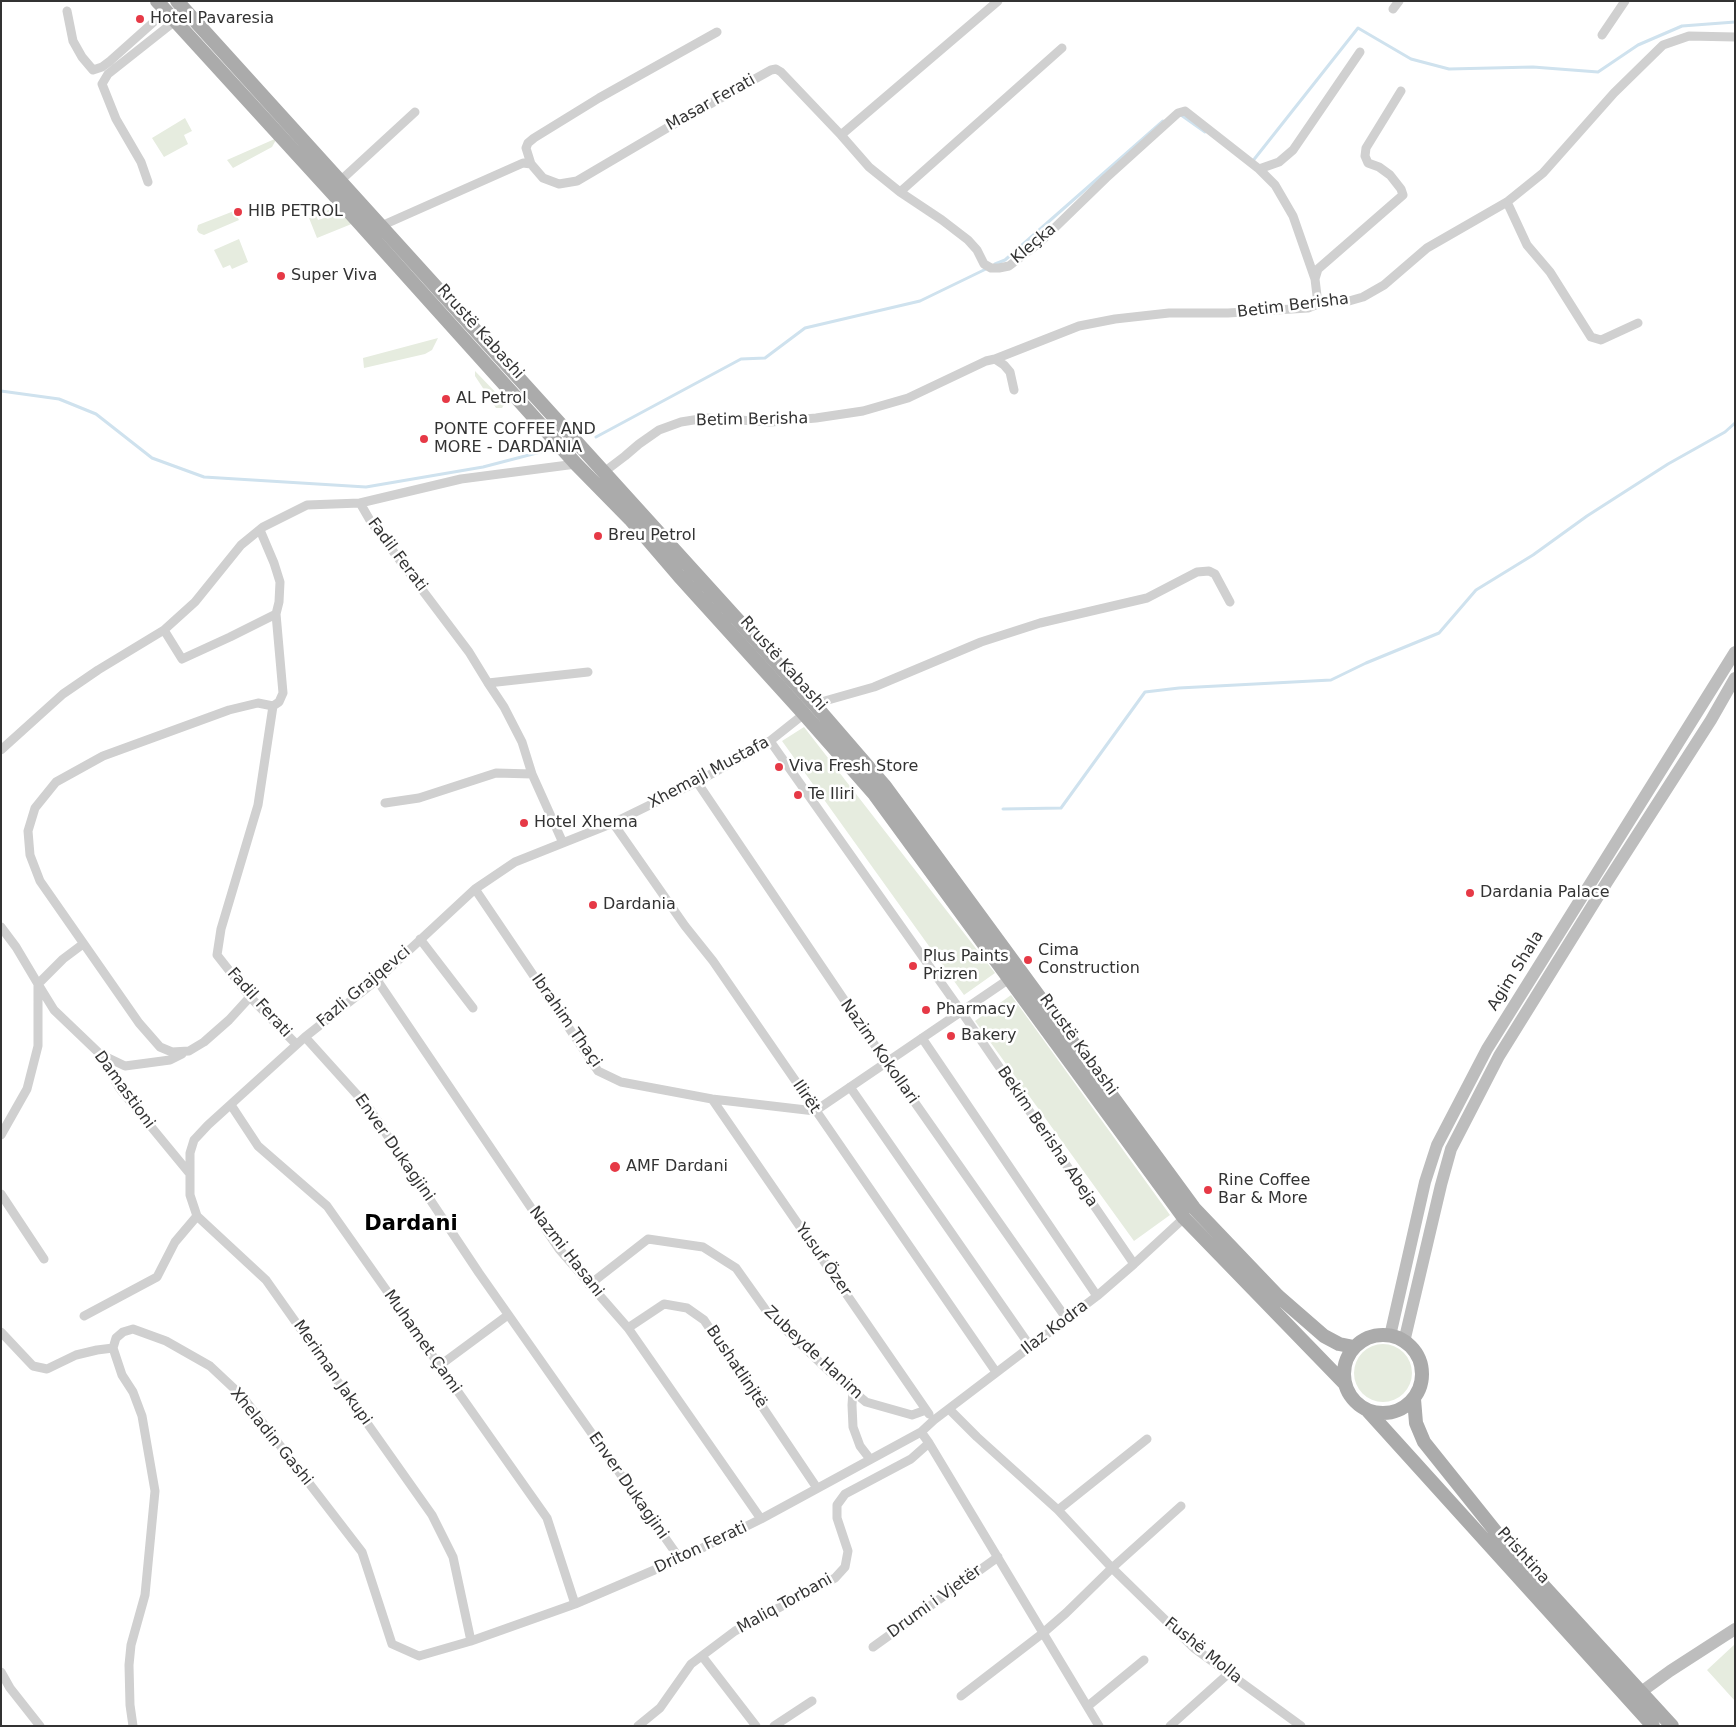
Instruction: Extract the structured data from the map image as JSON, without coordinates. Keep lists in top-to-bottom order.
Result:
{
  "streets": {
    "main road": ["Rrustë Kabashi", "Agim Shala", "Prishtina"],
    "street": [
      "Masar Ferati",
      "Kleçka",
      "Betim Berisha",
      "Fadil Ferati",
      "Xhemajl Mustafa",
      "Fazli Grajqevci",
      "Ibrahim Thaçi",
      "Nazim Kokollari",
      "Damastioni",
      "Ilirët",
      "Bekim Berisha Abeja",
      "Enver Dukagjini",
      "Nazmi Hasani",
      "Yusuf Özer",
      "Ilaz Kodra",
      "Muhamet Çami",
      "Zubeyde Hanim",
      "Bushatlinjtë",
      "Meriman Jakupi",
      "Xheladin Gashi",
      "Driton Ferati",
      "Drumi i Vjetër",
      "Maliq Torbani",
      "Fushë Molla"
    ]
  },
  "crossings": [
    ["Masar Ferati", "Kleçka"],
    ["Betim Berisha", "Rrustë Kabashi"],
    ["Rrustë Kabashi", "Xhemajl Mustafa"],
    ["Rrustë Kabashi", "Agim Shala"],
    ["Rrustë Kabashi", "Ilaz Kodra"],
    ["Rrustë Kabashi", "Prishtina"],
    ["Fadil Ferati", "Xhemajl Mustafa"],
    ["Fadil Ferati", "Fazli Grajqevci"],
    ["Xhemajl Mustafa", "Fazli Grajqevci"],
    ["Xhemajl Mustafa", "Ibrahim Thaçi"],
    ["Xhemajl Mustafa", "Nazim Kokollari"],
    ["Xhemajl Mustafa", "Ilirët"],
    ["Xhemajl Mustafa", "Bekim Berisha Abeja"],
    ["Agim Shala", "Prishtina"],
    ["Fazli Grajqevci", "Ibrahim Thaçi"],
    ["Fazli Grajqevci", "Damastioni"],
    ["Fazli Grajqevci", "Enver Dukagjini"],
    ["Fazli Grajqevci", "Nazmi Hasani"],
    ["Fazli Grajqevci", "Muhamet Çami"],
    ["Ibrahim Thaçi", "Ilirët"],
    ["Ibrahim Thaçi", "Yusuf Özer"],
    ["Nazim Kokollari", "Ilaz Kodra"],
    ["Ilirët", "Ilaz Kodra"],
    ["Bekim Berisha Abeja", "Ilaz Kodra"],
    ["Enver Dukagjini", "Driton Ferati"],
    ["Nazmi Hasani", "Zubeyde Hanim"],
    ["Nazmi Hasani", "Bushatlinjtë"],
    ["Nazmi Hasani", "Driton Ferati"],
    ["Yusuf Özer", "Ilaz Kodra"],
    ["Yusuf Özer", "Zubeyde Hanim"],
    ["Ilaz Kodra", "Driton Ferati"],
    ["Ilaz Kodra", "Drumi i Vjetër"],
    ["Ilaz Kodra", "Fushë Molla"],
    ["Muhamet Çami", "Driton Ferati"],
    ["Bushatlinjtë", "Driton Ferati"],
    ["Meriman Jakupi", "Xheladin Gashi"],
    ["Meriman Jakupi", "Driton Ferati"],
    ["Xheladin Gashi", "Driton Ferati"],
    ["Driton Ferati", "Drumi i Vjetër"],
    ["Drumi i Vjetër", "Maliq Torbani"]
  ],
  "districts": ["Dardani"],
  "places": [
    "Hotel Pavaresia",
    "HIB PETROL",
    "Super Viva",
    "AL Petrol",
    "PONTE COFFEE AND MORE - DARDANIA",
    "Breu Petrol",
    "Viva Fresh Store",
    "Te Iliri",
    "Hotel Xhema",
    "Dardania Palace",
    "Dardania",
    "Cima Construction",
    "Plus Paints Prizren",
    "Pharmacy",
    "Bakery",
    "AMF Dardani",
    "Rine Coffee Bar & More"
  ]
}
